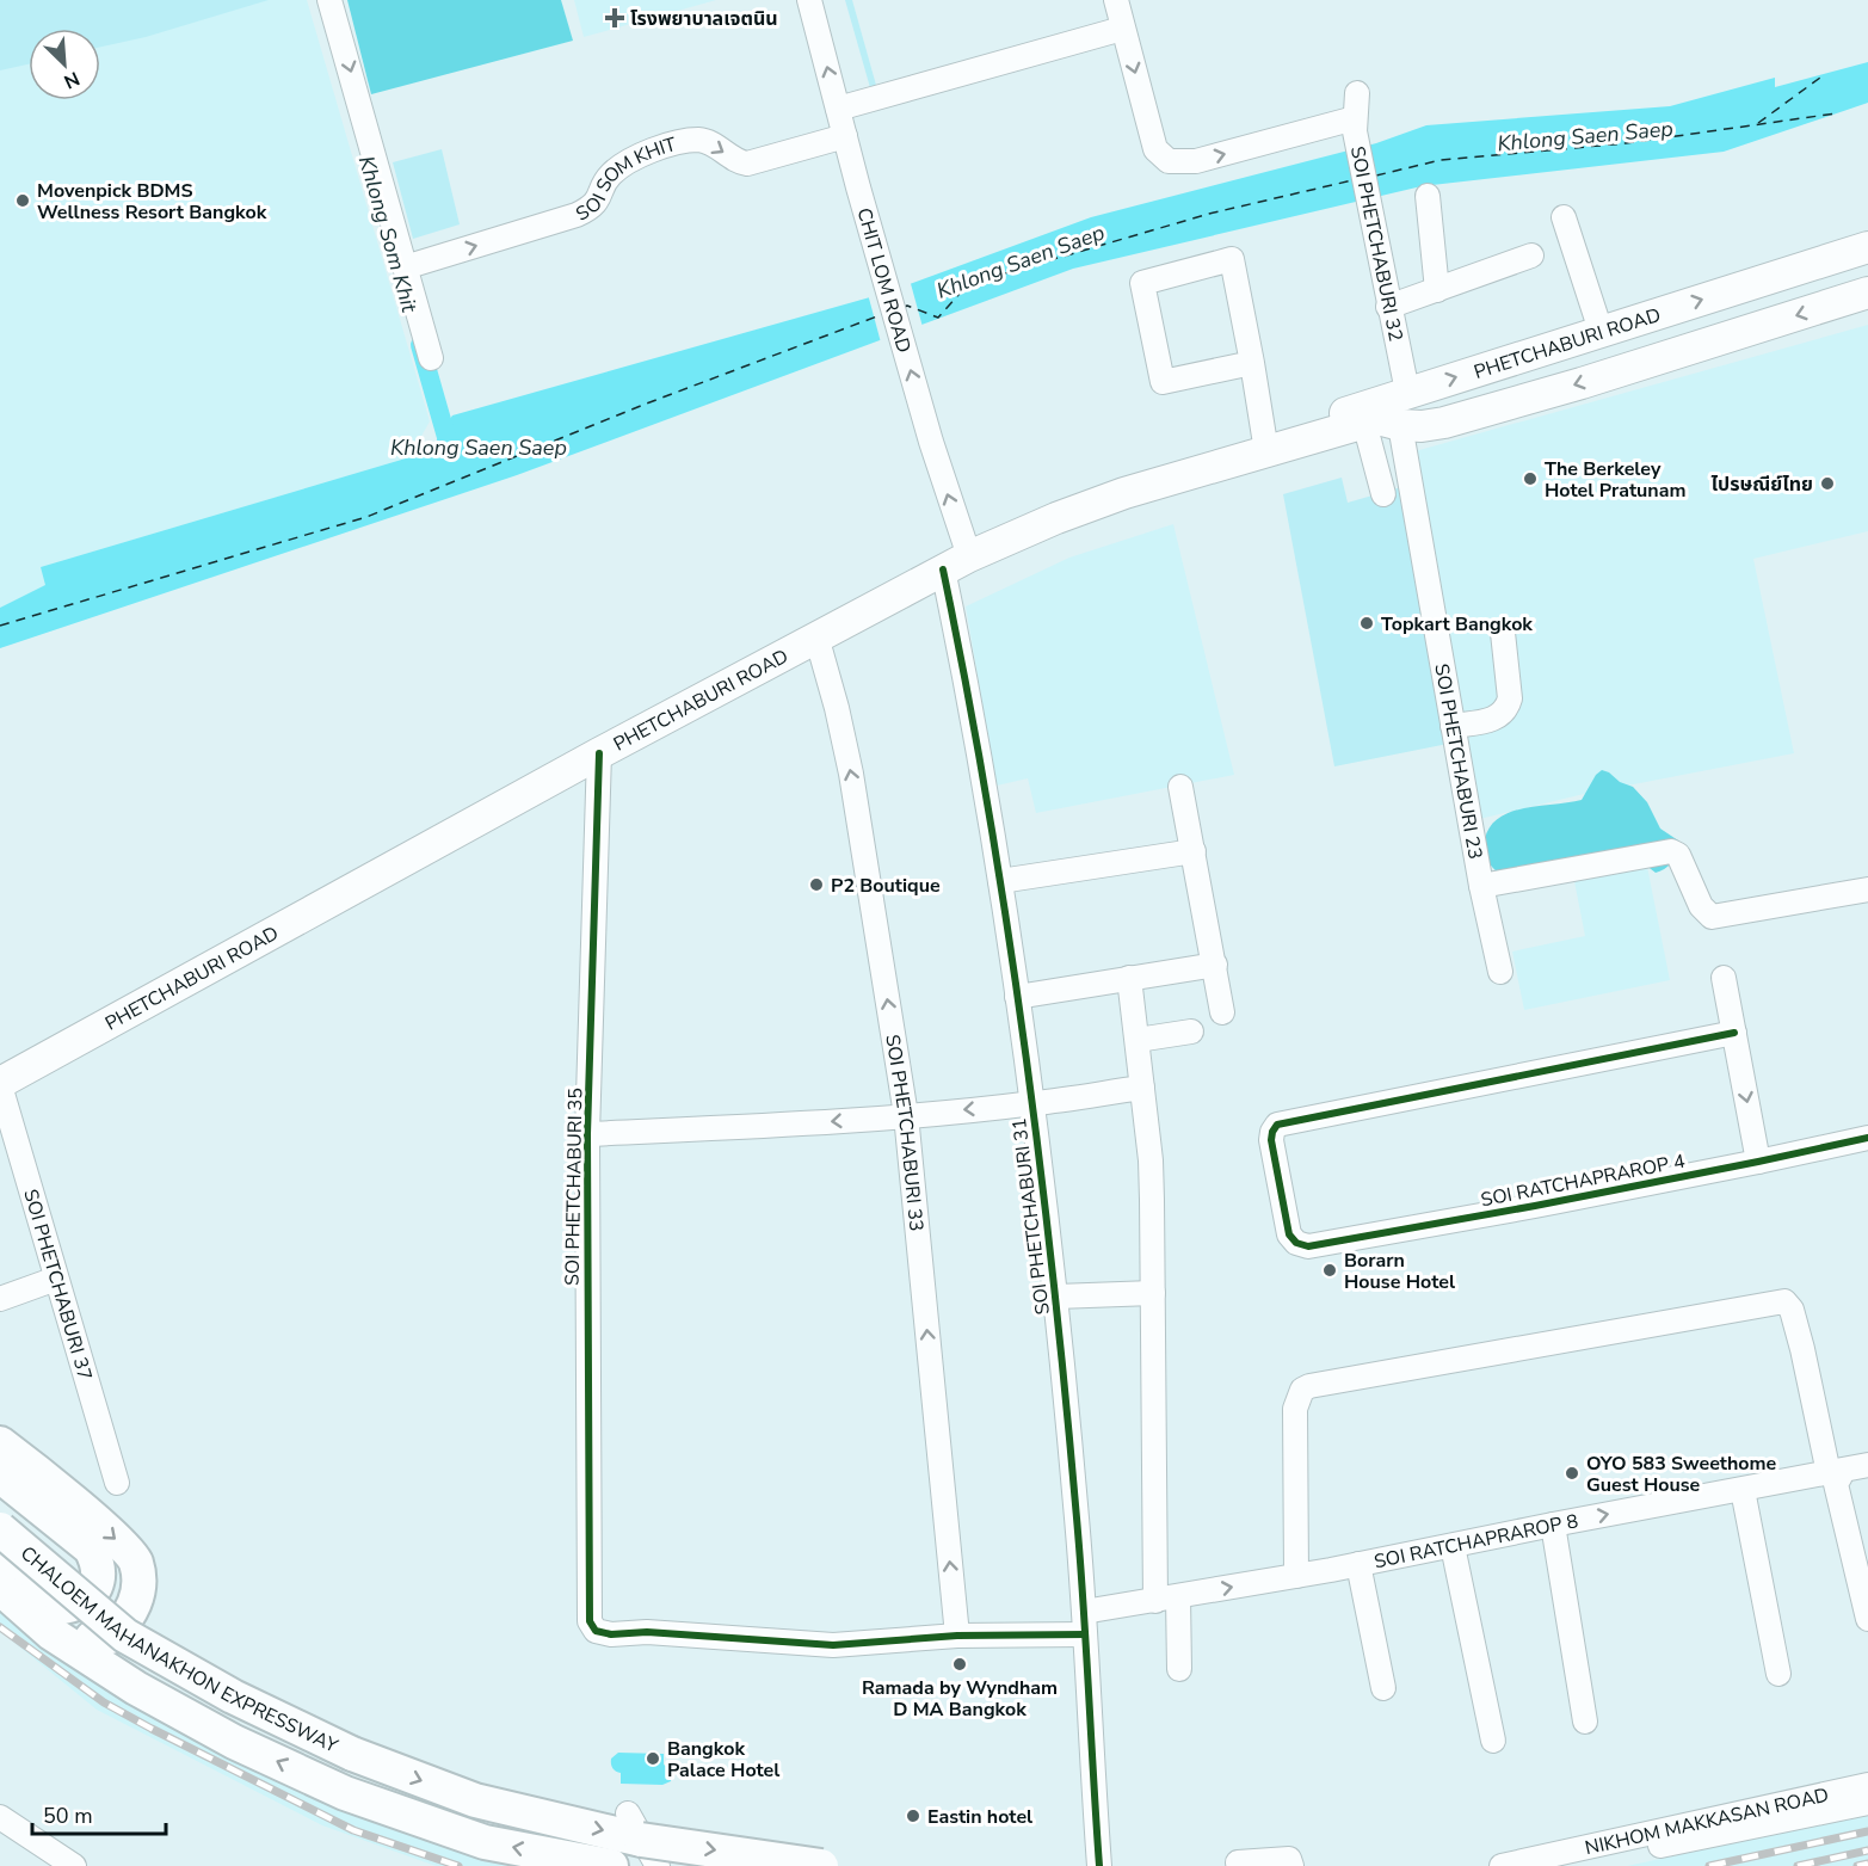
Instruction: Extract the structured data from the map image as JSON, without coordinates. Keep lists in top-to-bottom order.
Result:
{
  "streets": {
    "highway": ["CHALOEM MAHANAKHON EXPRESSWAY"],
    "main road": ["PHETCHABURI ROAD"],
    "street": [
      "SOI SOM KHIT",
      "SOI PHETCHABURI 32",
      "CHIT LOM ROAD",
      "SOI PHETCHABURI 23",
      "SOI PHETCHABURI 33",
      "SOI RATCHAPRAROP 4",
      "SOI PHETCHABURI 35",
      "SOI PHETCHABURI 31",
      "SOI PHETCHABURI 37",
      "SOI RATCHAPRAROP 8",
      "NIKHOM MAKKASAN ROAD"
    ]
  },
  "crossings": [
    ["SOI SOM KHIT", "CHIT LOM ROAD"],
    ["SOI PHETCHABURI 32", "PHETCHABURI ROAD"],
    ["CHIT LOM ROAD", "PHETCHABURI ROAD"],
    ["CHIT LOM ROAD", "SOI PHETCHABURI 31"],
    ["PHETCHABURI ROAD", "SOI PHETCHABURI 23"],
    ["PHETCHABURI ROAD", "SOI PHETCHABURI 33"],
    ["PHETCHABURI ROAD", "SOI PHETCHABURI 35"],
    ["PHETCHABURI ROAD", "SOI PHETCHABURI 31"],
    ["PHETCHABURI ROAD", "SOI PHETCHABURI 37"],
    ["SOI PHETCHABURI 33", "SOI RATCHAPRAROP 8"],
    ["SOI PHETCHABURI 35", "SOI RATCHAPRAROP 8"],
    ["SOI PHETCHABURI 31", "SOI RATCHAPRAROP 8"]
  ],
  "one_way": ["SOI SOM KHIT", "CHIT LOM ROAD", "SOI PHETCHABURI 33"],
  "water": ["Khlong Saen Saep", "Khlong Som Khit"],
  "places": {
    "health": ["โรงพยาบาลเจตนิน"],
    "other": [
      "Movenpick BDMS Wellness Resort Bangkok",
      "The Berkeley Hotel Pratunam",
      "ไปรษณีย์ไทย",
      "Topkart Bangkok",
      "P2 Boutique",
      "Borarn House Hotel",
      "OYO 583 Sweethome Guest House",
      "Ramada by Wyndham D MA Bangkok",
      "Bangkok Palace Hotel",
      "Eastin hotel"
    ]
  },
  "scale_bar": "50 m",
  "north": "bottom right"
}
